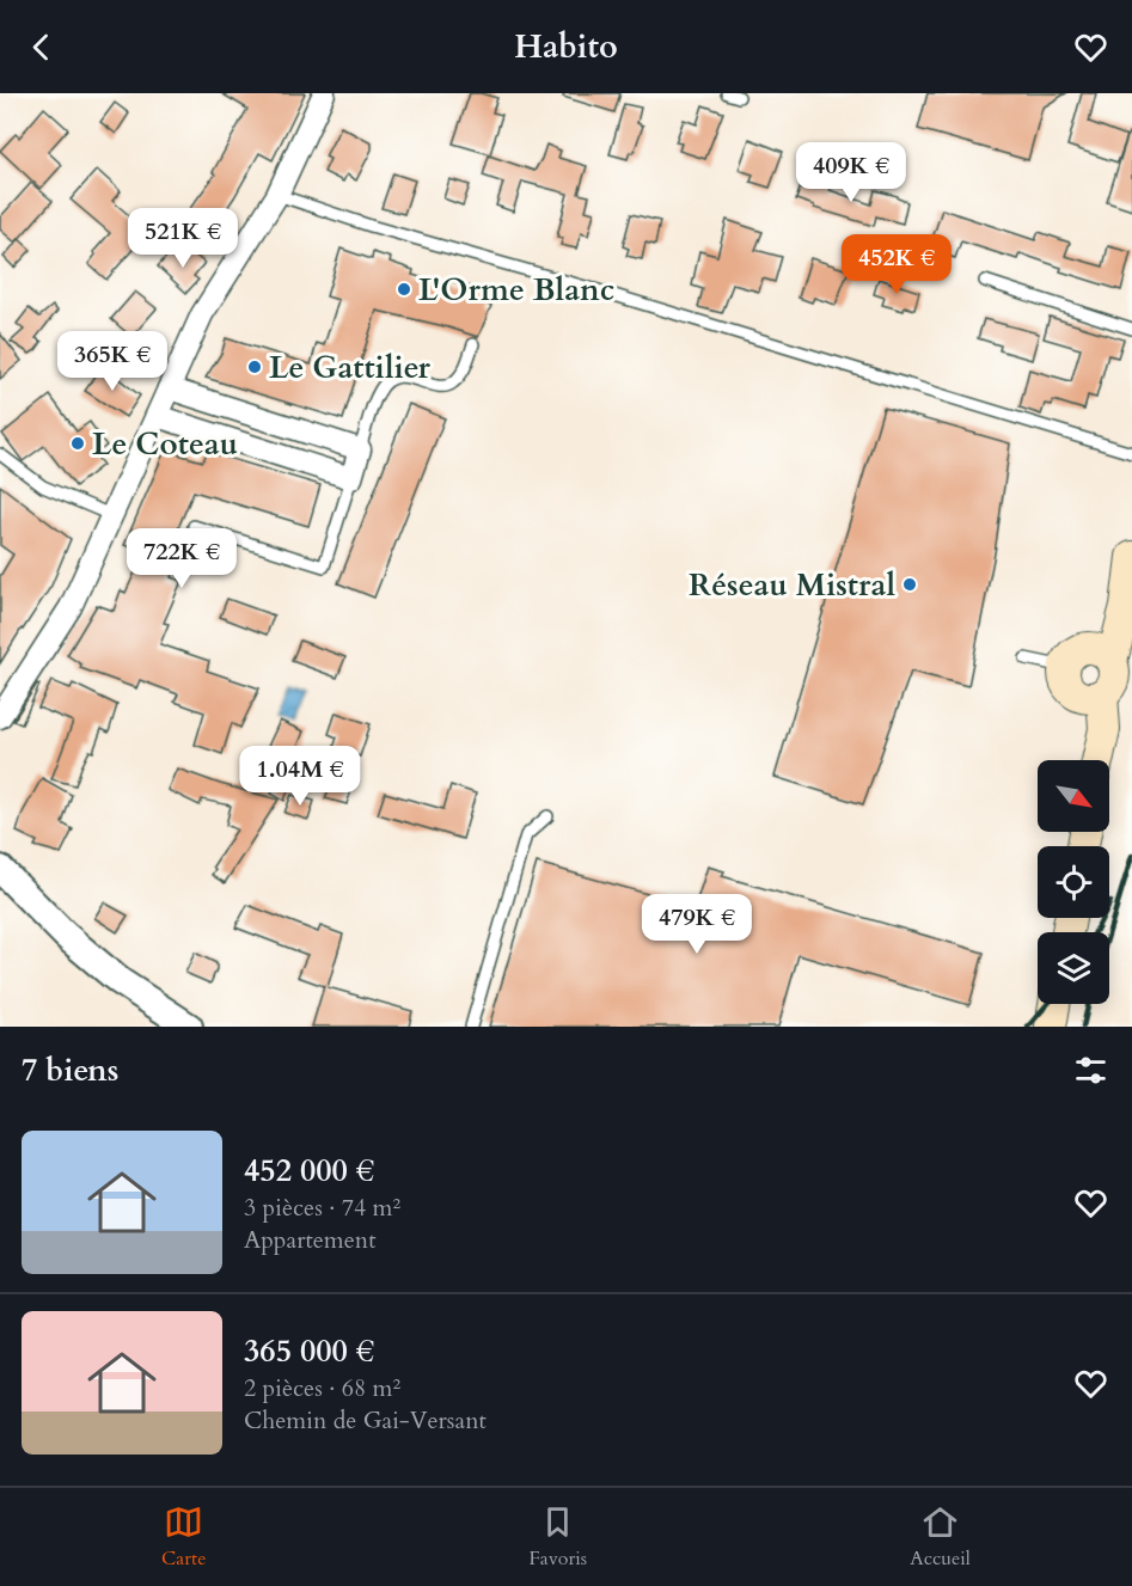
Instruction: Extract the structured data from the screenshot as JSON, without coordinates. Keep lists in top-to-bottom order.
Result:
{
  "places": [
    "L'Orme Blanc",
    "Le Gattilier",
    "Le Coteau",
    "Réseau Mistral"
  ],
  "north": "bottom right",
  "page": {
    "header": "Habito",
    "price": [
      "409K €",
      "521K €",
      "452K €",
      "365K €",
      "722K €",
      "1.04M €",
      "479K €"
    ],
    "heading": "7 biens",
    "list": [
      {
        "name": "452 000 €",
        "note": "3 pièces · 74 m² · Appartement"
      },
      {
        "name": "365 000 €",
        "note": "2 pièces · 68 m² · Chemin de Gai-Versant"
      }
    ],
    "tabs": ["Carte", "Favoris", "Accueil"]
  }
}
